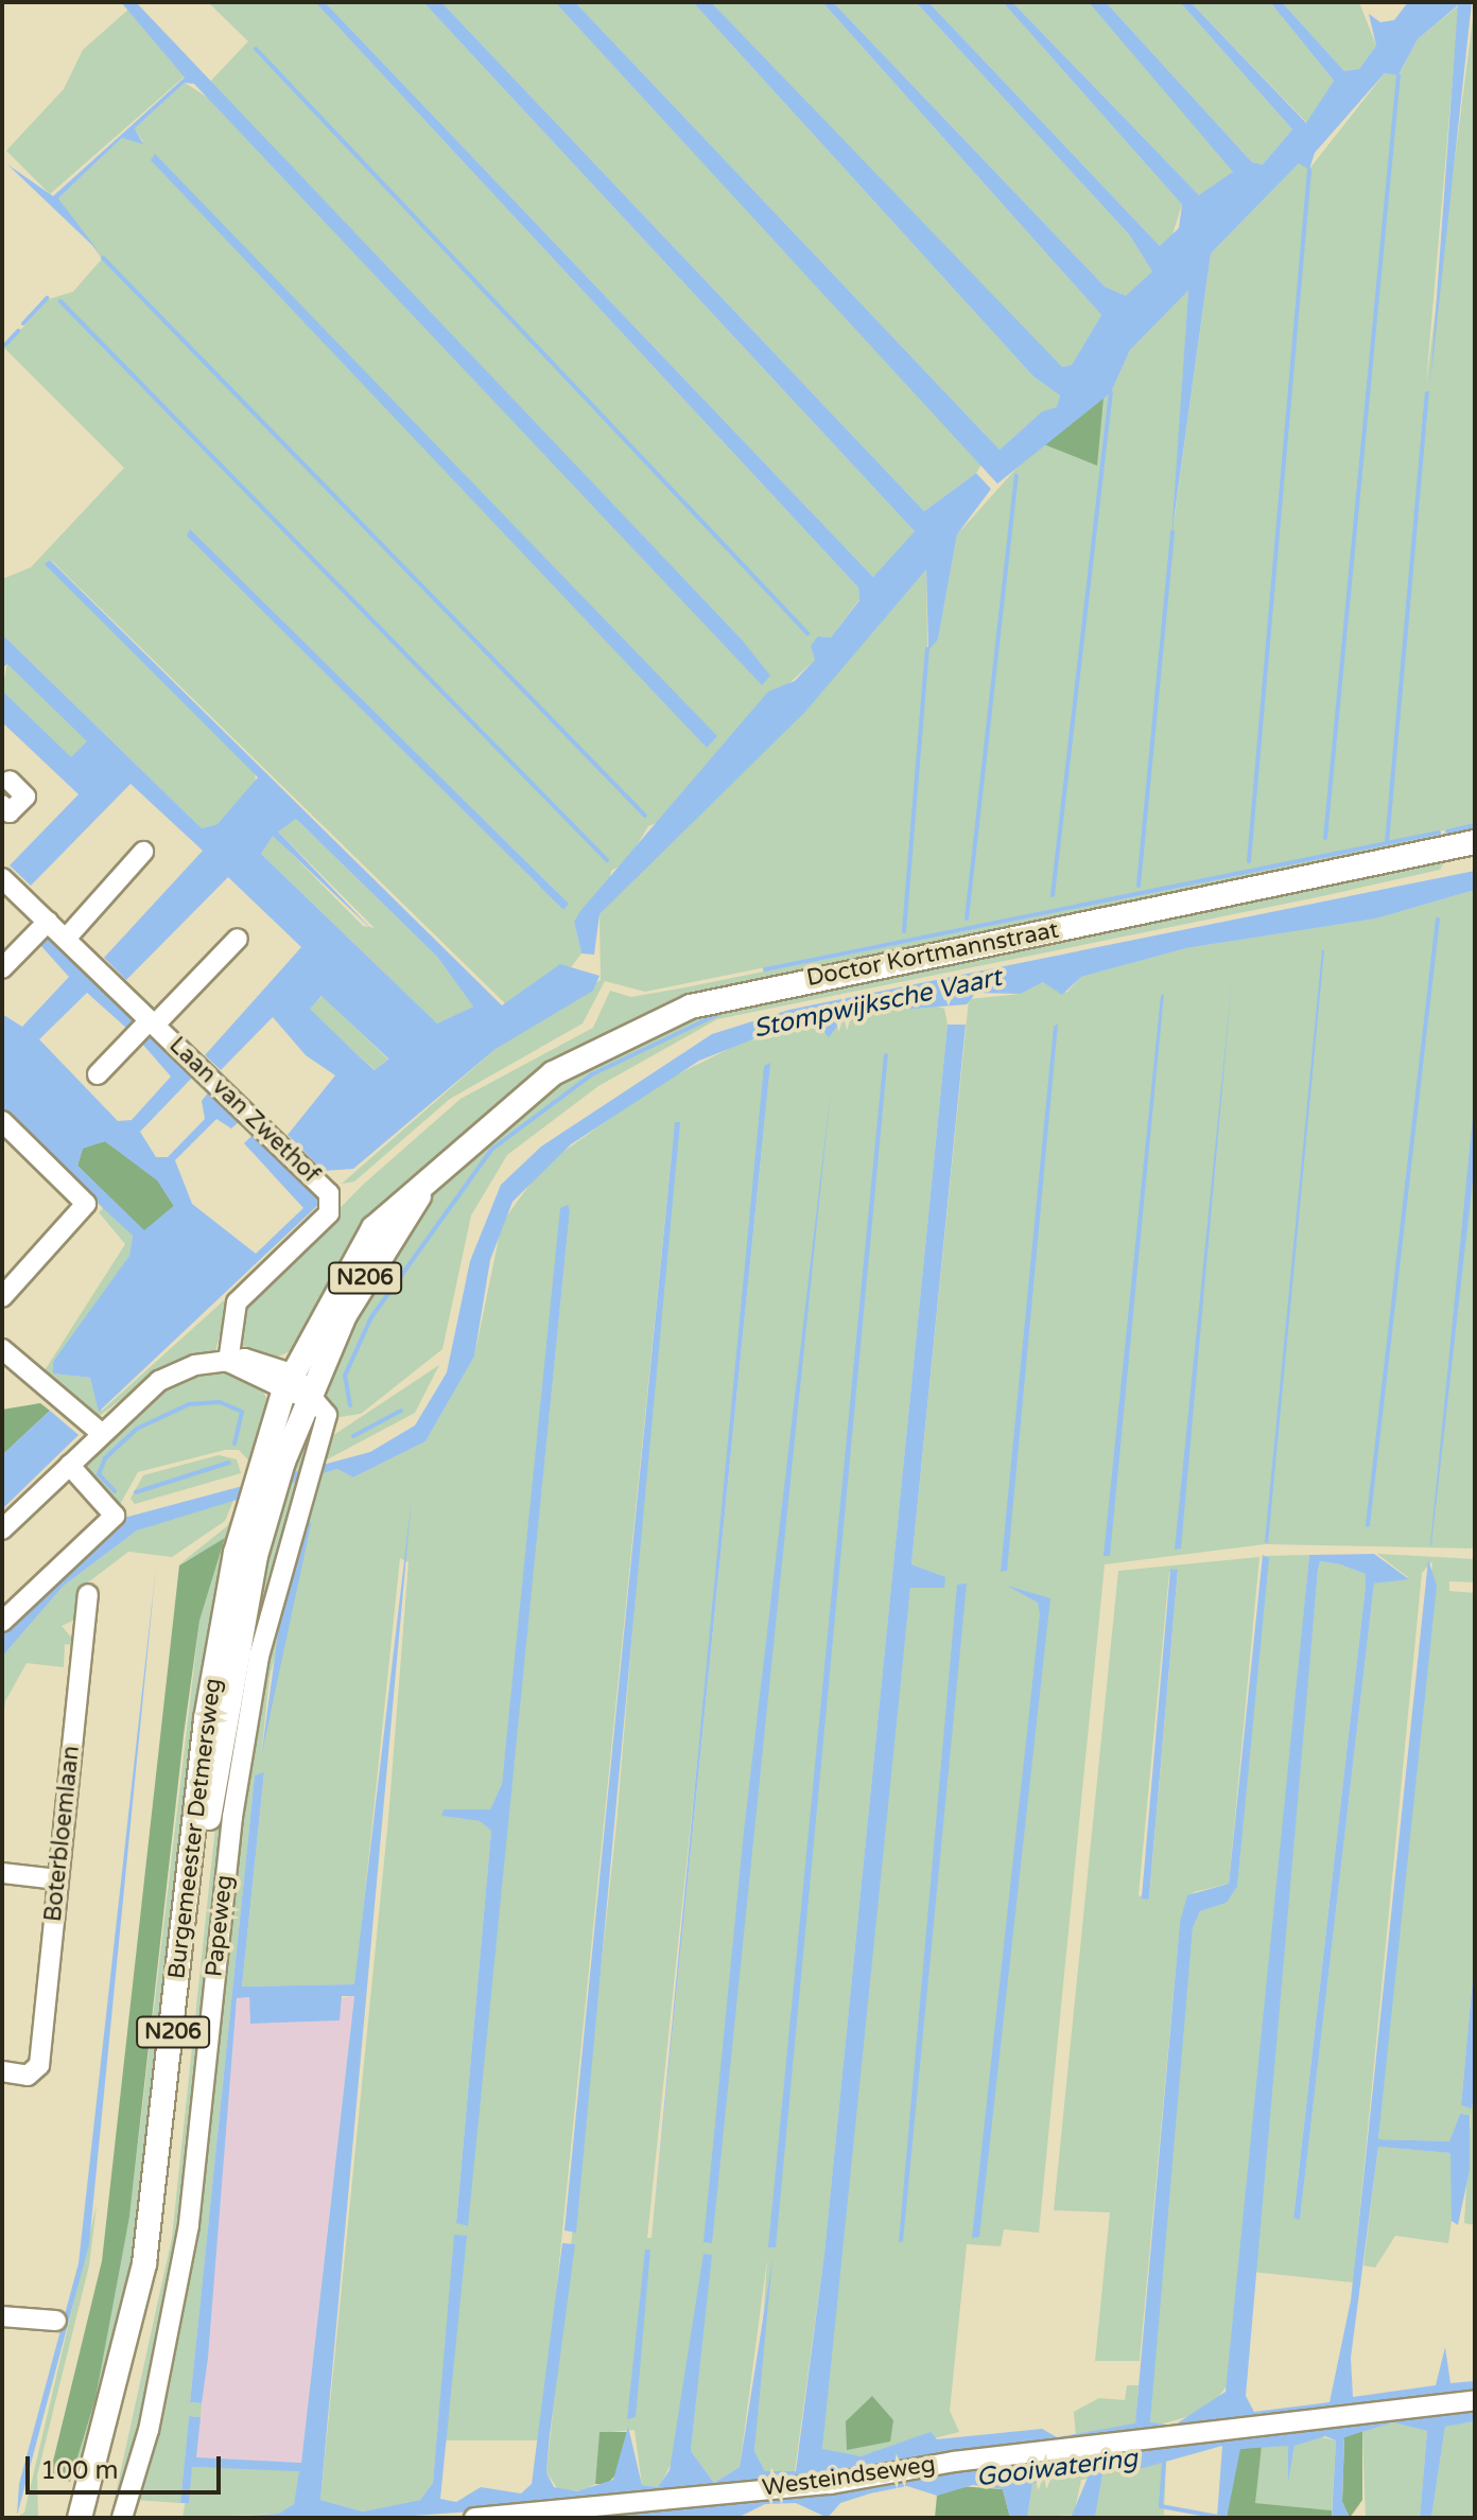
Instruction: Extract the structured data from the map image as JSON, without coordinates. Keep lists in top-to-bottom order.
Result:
{
  "streets": {
    "main road": ["Doctor Kortmannstraat", "N206", "Burgemeester Detmersweg"],
    "street": [
      "Laan van Zwethof",
      "Boterbloemlaan",
      "Papeweg",
      "Westeindseweg"
    ]
  },
  "crossings": [
    ["Doctor Kortmannstraat", "Burgemeester Detmersweg"],
    ["Doctor Kortmannstraat", "Papeweg"],
    ["Burgemeester Detmersweg", "Papeweg"]
  ],
  "water": ["Stompwijksche Vaart", "Gooiwatering"],
  "scale_bar": "100 m"
}
